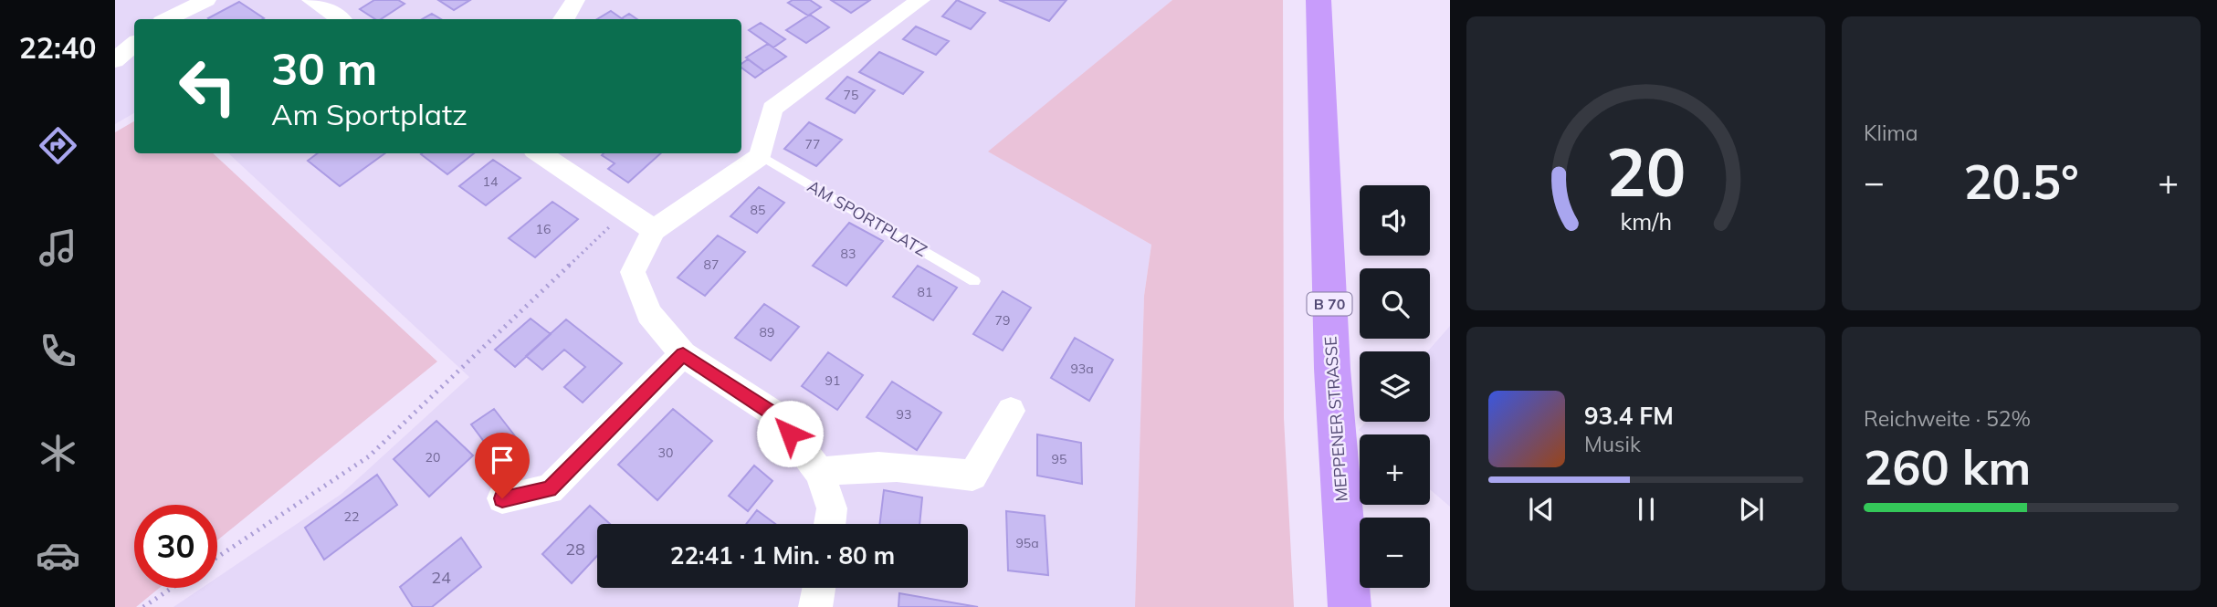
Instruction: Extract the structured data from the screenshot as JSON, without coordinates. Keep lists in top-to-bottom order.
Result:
{
  "streets": {
    "main road": ["B 70", "MEPPENER STRASSE"],
    "lane": ["AM SPORTPLATZ"]
  },
  "house_numbers": [
    "75",
    "77",
    "14",
    "85",
    "16",
    "83",
    "87",
    "81",
    "79",
    "89",
    "93a",
    "91",
    "93",
    "30",
    "20",
    "95",
    "22",
    "95a",
    "28",
    "24"
  ],
  "page": {
    "tabs": "22:40",
    "tile": [
      "Klima",
      ["Reichweite · 52%", "260 km"]
    ],
    "turn": ["30 m", "Am Sportplatz"],
    "heat": ["−", "20.5°", "+"],
    "map_buttons": ["+", "−"],
    "song": ["93.4 FM", "Musik"],
    "limit": "30",
    "trip": "22:41 · 1 Min. · 80 m",
    "gauge": ["20", "km/h"]
  }
}
